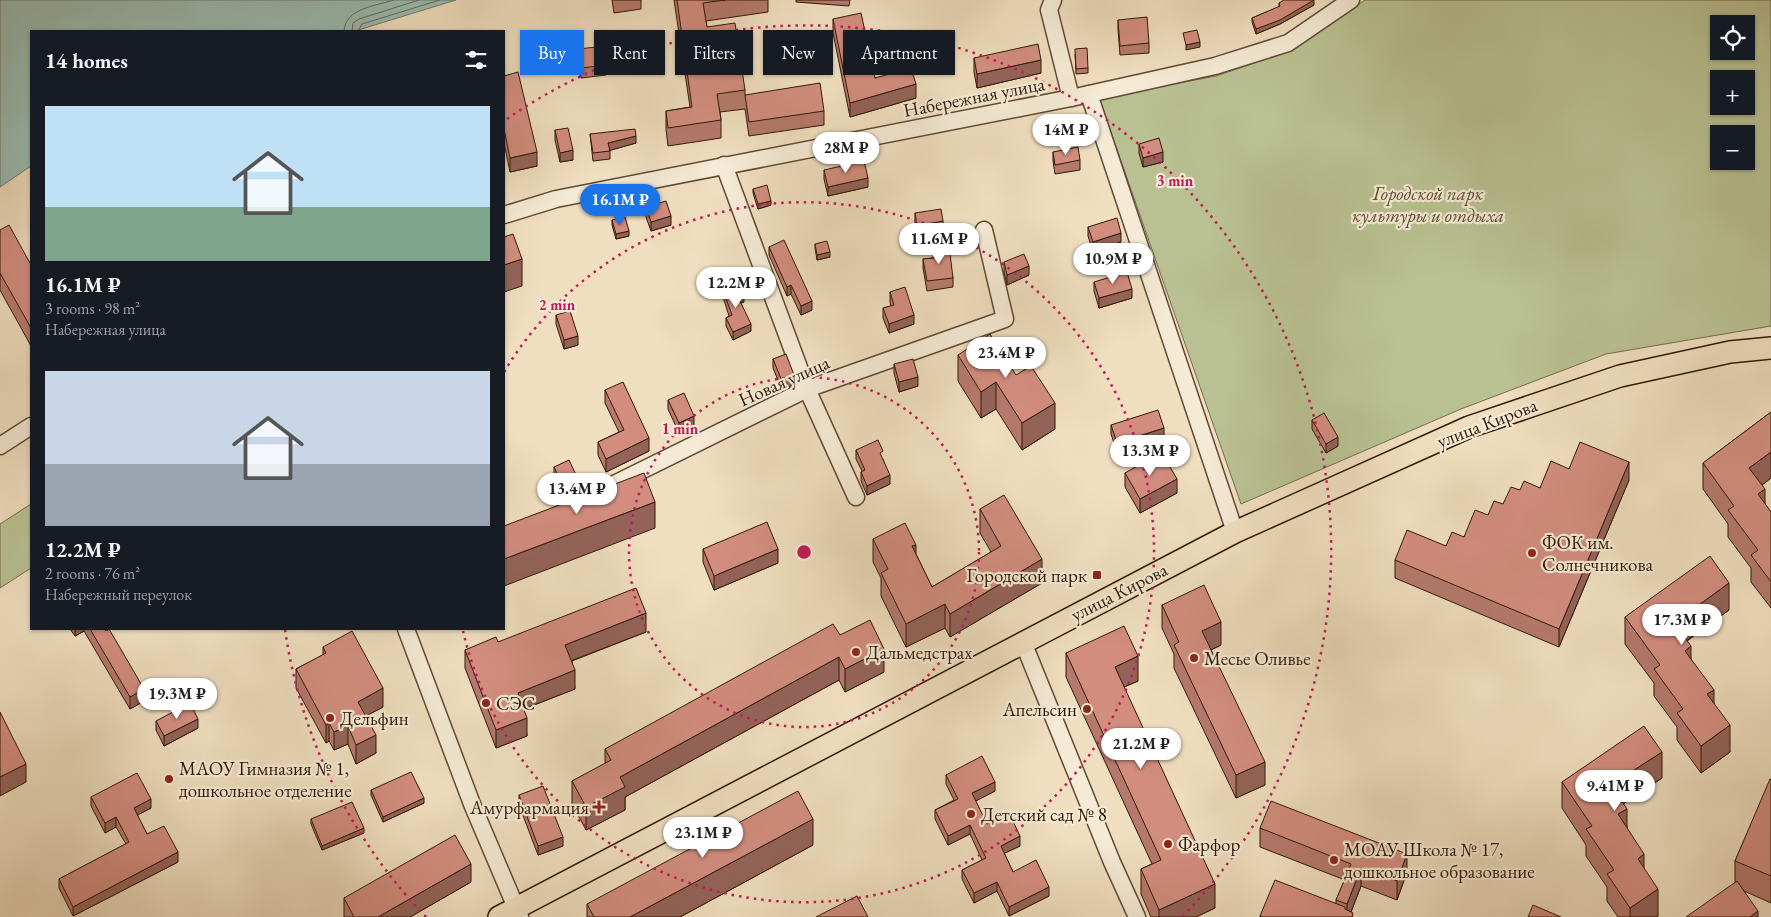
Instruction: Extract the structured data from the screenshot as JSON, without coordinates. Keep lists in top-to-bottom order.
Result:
{
  "streets": {
    "main road": ["улица Кирова"],
    "street": ["Набережная улица", "Новая улица"]
  },
  "parks": ["Городской парк культуры и отдыха"],
  "places": {
    "other": [
      "ФОК им. Солнечникова",
      "Дальмедстрах",
      "Месье Оливье",
      "СЭС",
      "Апельсин",
      "Дельфин",
      "МАОУ Гимназия № 1, дошкольное отделение",
      "Детский сад № 8",
      "Фарфор",
      "МОАУ Школа № 17, дошкольное образование"
    ],
    "transit": ["Городской парк"],
    "health": ["Амурфармация"]
  },
  "page": {
    "map_buttons": ["+", "−"],
    "chip": [
      "Buy",
      "Rent",
      "Filters",
      "New",
      "Apartment"
    ],
    "heading": "14 homes",
    "list": [
      {
        "name": "16.1M ₽",
        "note": "3 rooms · 98 m² · Набережная улица"
      },
      {
        "name": "12.2M ₽",
        "note": "2 rooms · 76 m² · Набережный переулок"
      }
    ],
    "price": [
      "14M ₽",
      "28M ₽",
      "16.1M ₽",
      "11.6M ₽",
      "10.9M ₽",
      "12.2M ₽",
      "23.4M ₽",
      "13.3M ₽",
      "13.4M ₽",
      "17.3M ₽",
      "19.3M ₽",
      "21.2M ₽",
      "9.41M ₽",
      "23.1M ₽"
    ]
  },
  "rings": ["3 min", "2 min", "1 min"]
}
